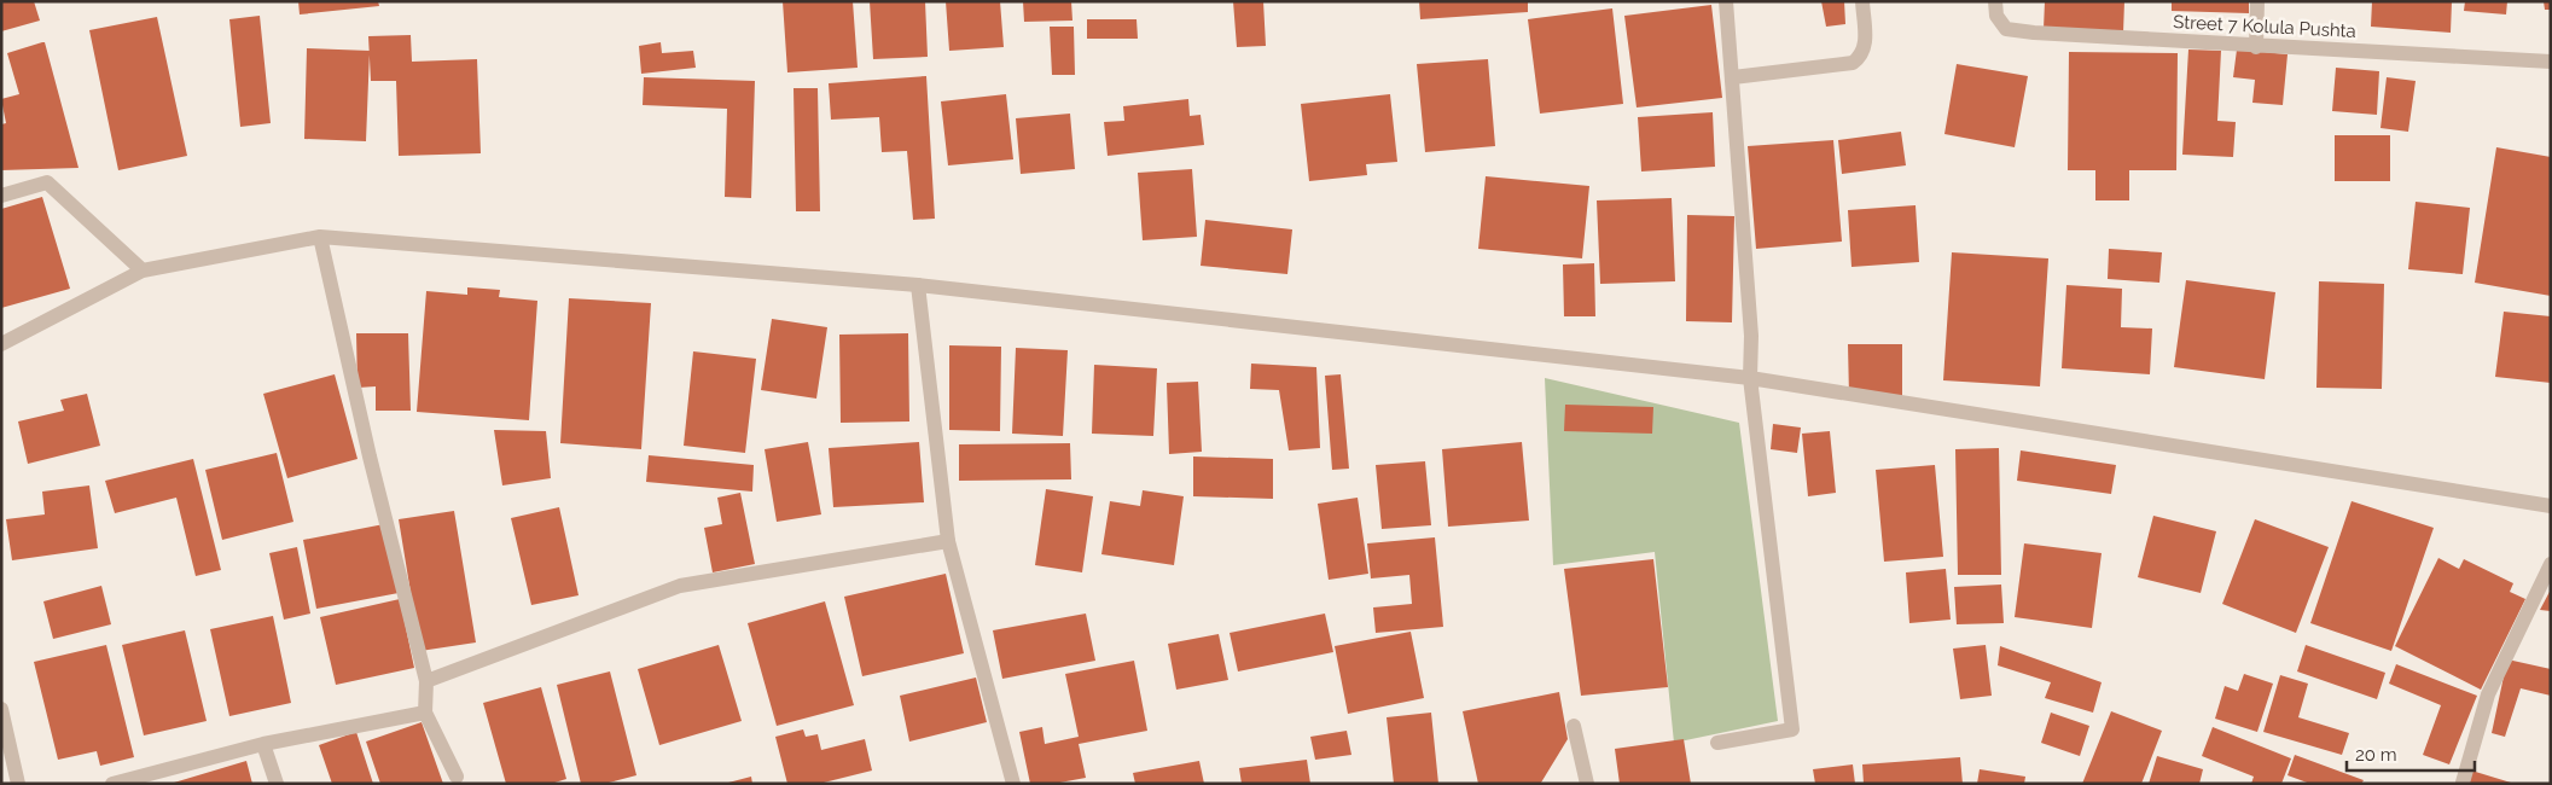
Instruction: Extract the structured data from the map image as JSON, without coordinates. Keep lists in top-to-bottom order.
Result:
{
  "streets": {
    "street": ["Street 7 Kolula Pushta"]
  },
  "scale_bar": "20 m"
}
